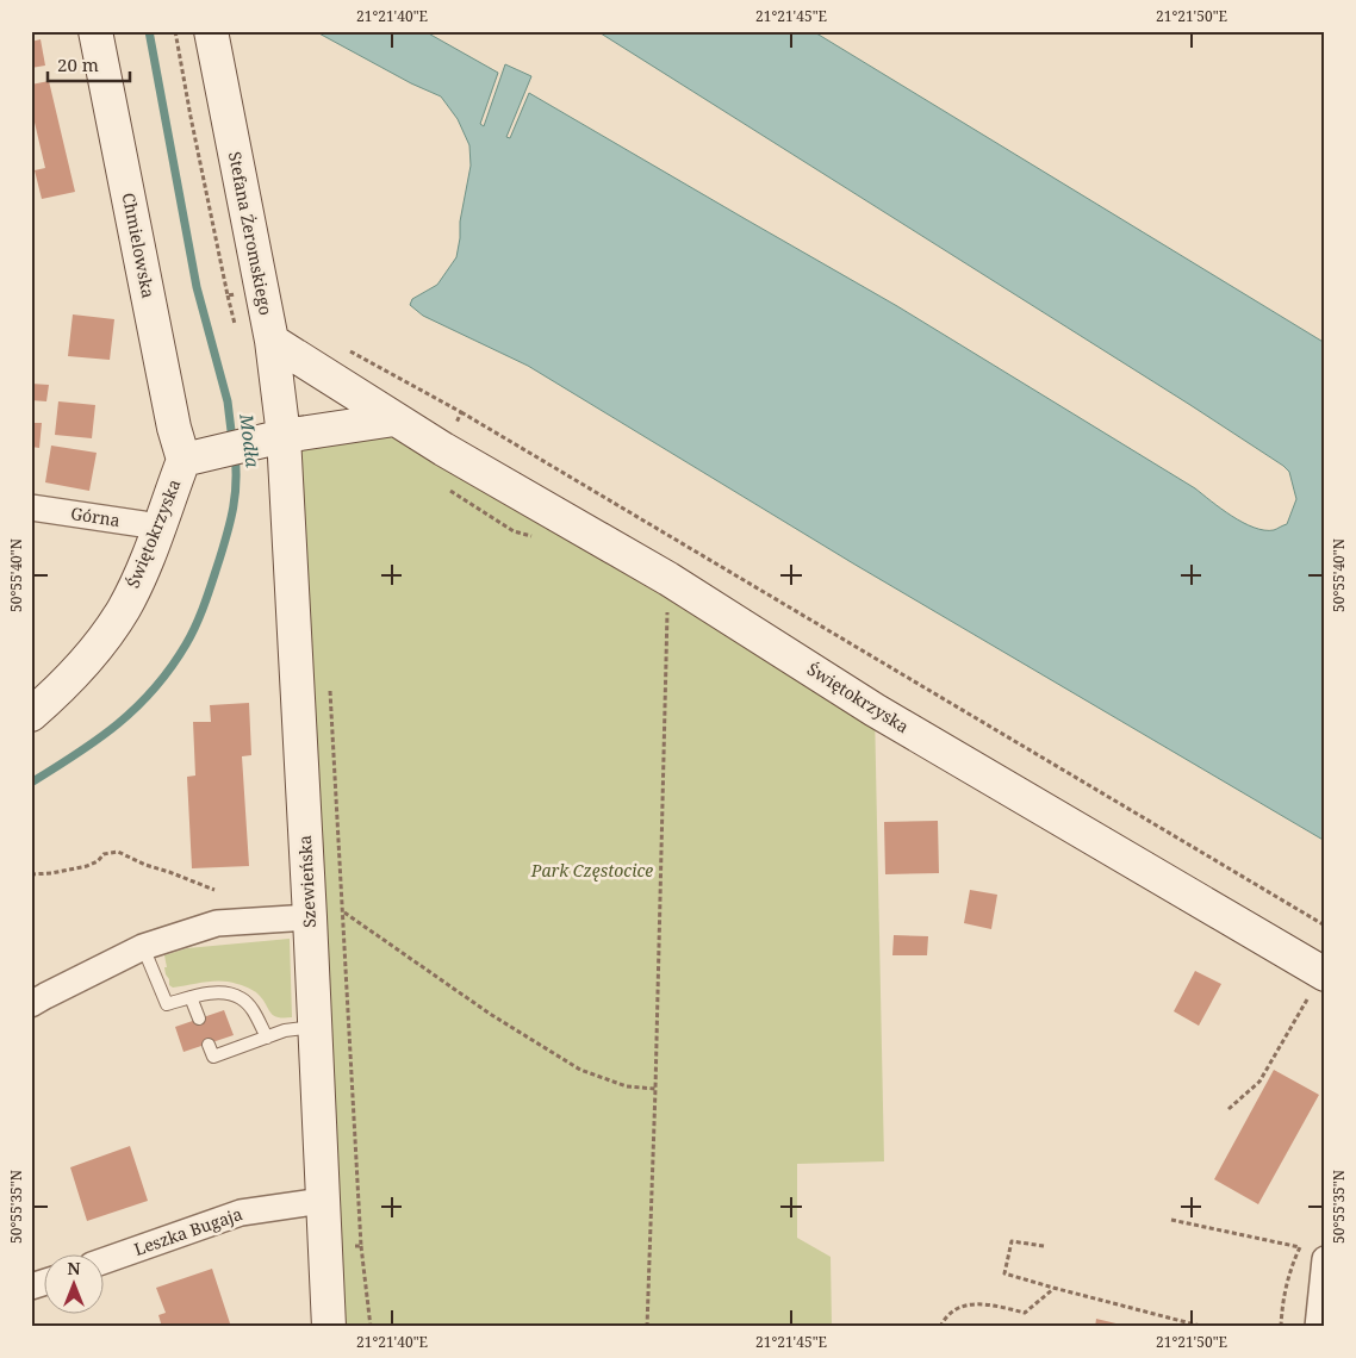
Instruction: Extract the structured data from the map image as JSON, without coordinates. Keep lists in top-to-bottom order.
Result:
{
  "streets": {
    "street": [
      "Stefana Żeromskiego",
      "Chmielowska",
      "Górna",
      "Świętokrzyska",
      "Szewieńska",
      "Leszka Bugaja"
    ]
  },
  "crossings": [
    ["Stefana Żeromskiego", "Świętokrzyska"],
    ["Stefana Żeromskiego", "Szewieńska"],
    ["Chmielowska", "Świętokrzyska"],
    ["Górna", "Świętokrzyska"],
    ["Świętokrzyska", "Szewieńska"],
    ["Szewieńska", "Leszka Bugaja"]
  ],
  "water": ["Modła"],
  "parks": ["Park Częstocice"],
  "scale_bar": "20 m",
  "north": "top",
  "coordinates": [
    "21°21'40\"E",
    "21°21'45\"E",
    "21°21'50\"E",
    "50°55'40\"N",
    "50°55'35\"N"
  ]
}
